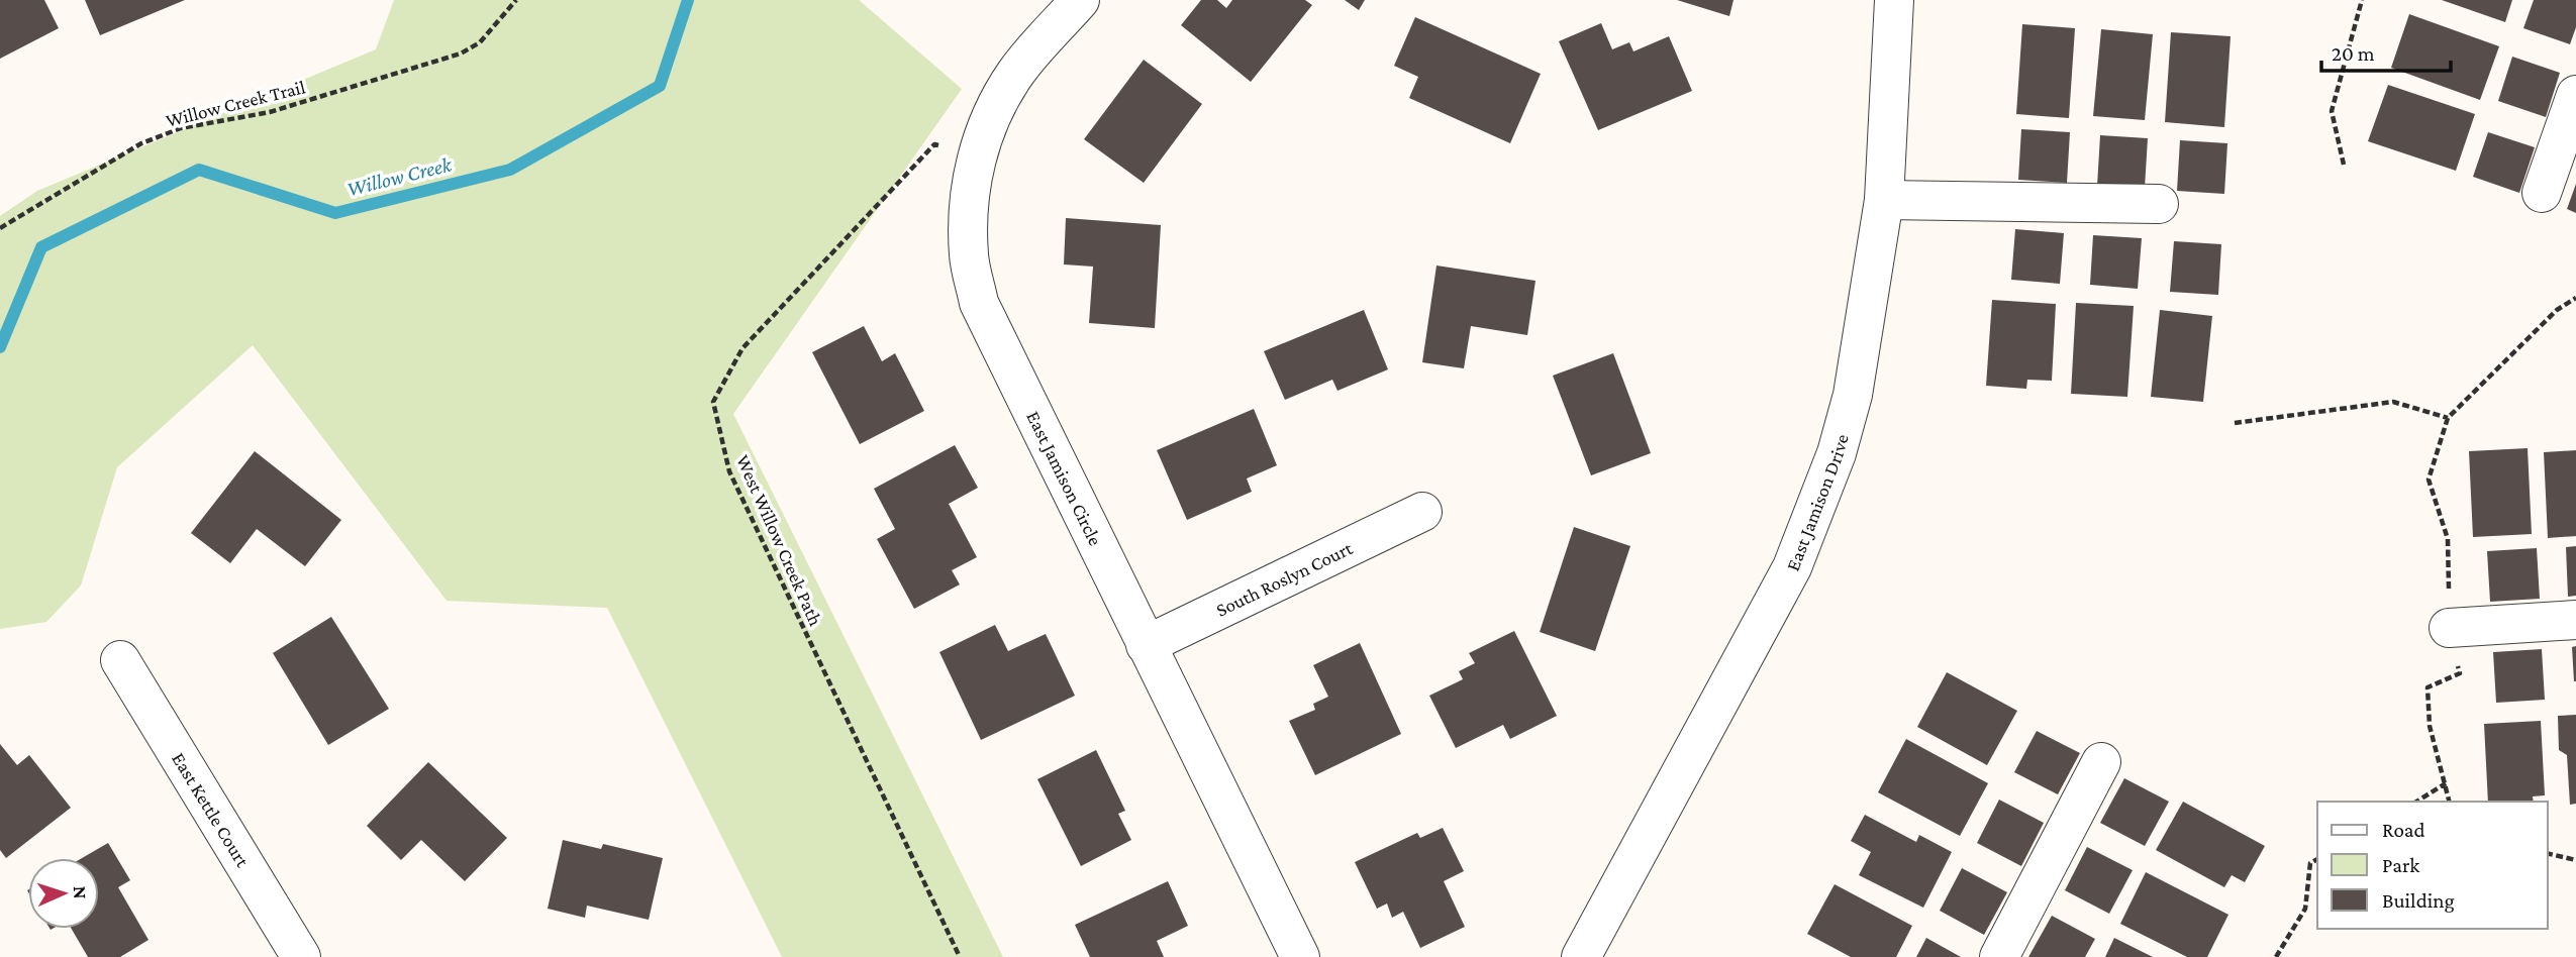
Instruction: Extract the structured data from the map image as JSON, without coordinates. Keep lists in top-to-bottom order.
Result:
{
  "streets": {
    "street": [
      "East Jamison Circle",
      "East Jamison Drive",
      "South Roslyn Court",
      "East Kettle Court"
    ],
    "path": ["Willow Creek Trail", "West Willow Creek Path"]
  },
  "crossings": [
    ["East Jamison Circle", "West Willow Creek Path"],
    ["East Jamison Circle", "South Roslyn Court"]
  ],
  "water": ["Willow Creek"],
  "legend": ["Road", "Park", "Building"],
  "scale_bar": "20 m",
  "north": "right"
}
